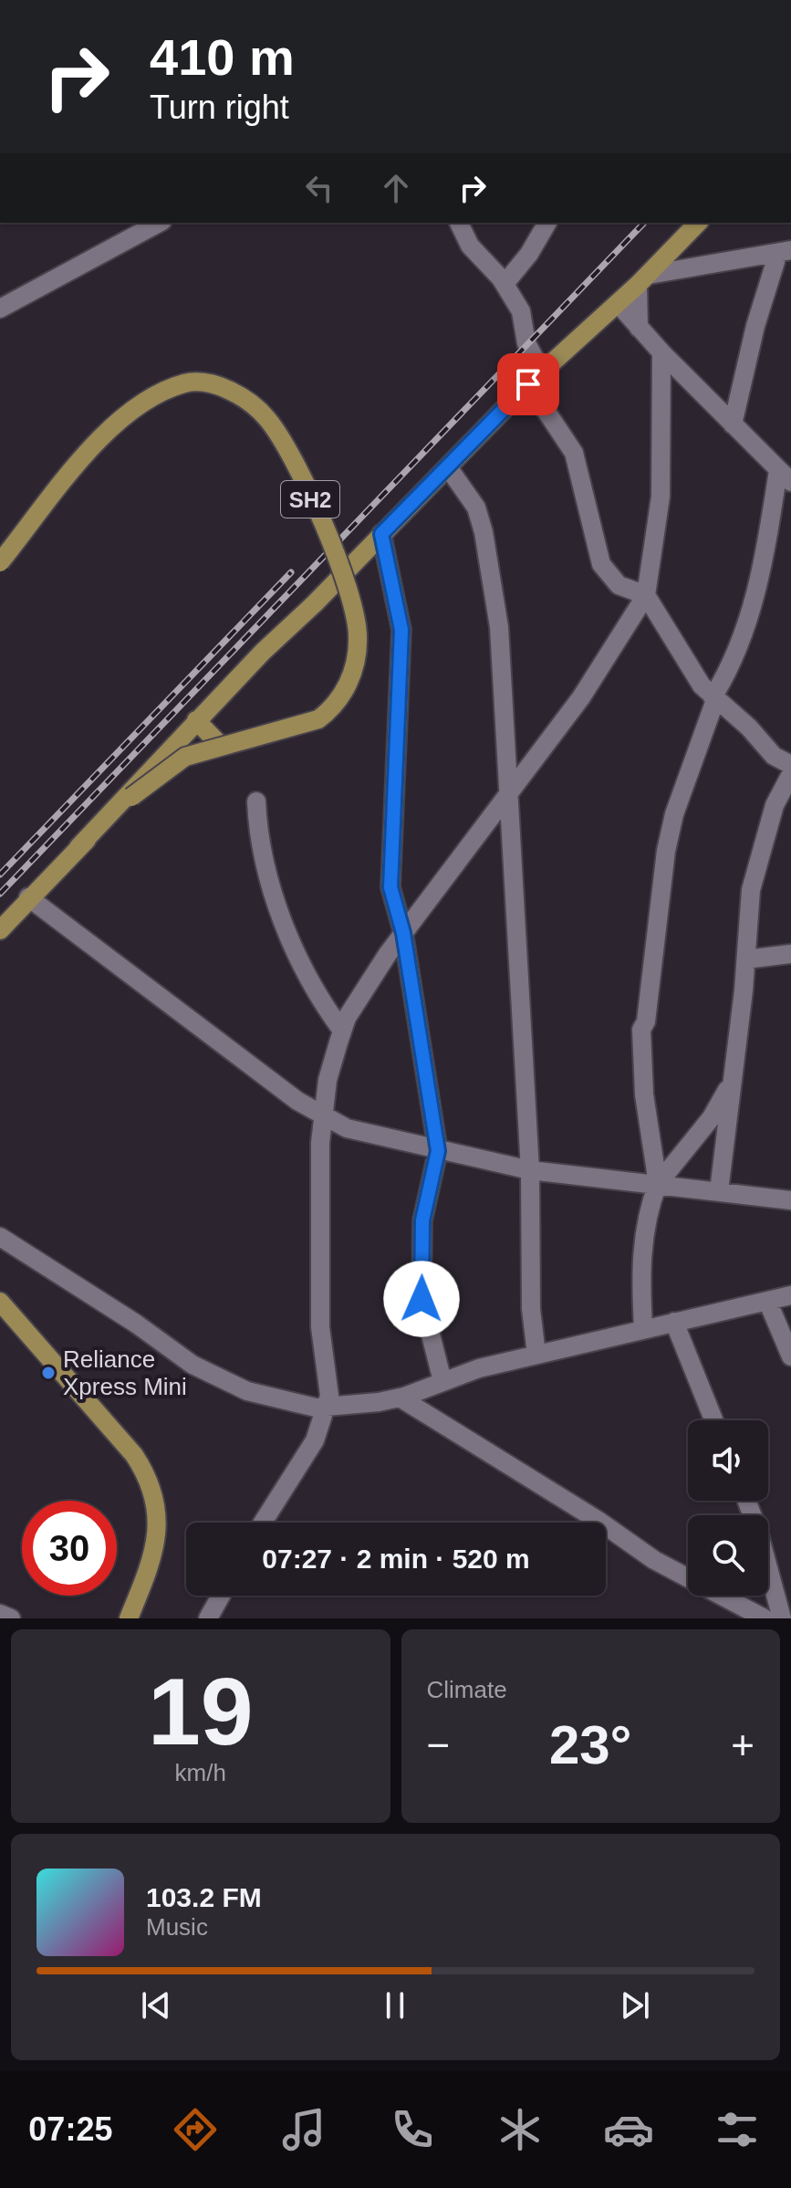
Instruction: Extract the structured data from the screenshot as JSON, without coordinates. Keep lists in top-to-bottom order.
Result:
{
  "streets": {
    "main road": ["SH2"]
  },
  "places": ["Reliance Xpress Mini"],
  "page": {
    "turn": ["410 m", "Turn right"],
    "limit": "30",
    "trip": "07:27 · 2 min · 520 m",
    "tile": [
      ["19", "km/h"],
      "Climate"
    ],
    "heat": ["−", "23°", "+"],
    "song": ["103.2 FM", "Music"],
    "tabs": "07:25"
  }
}
